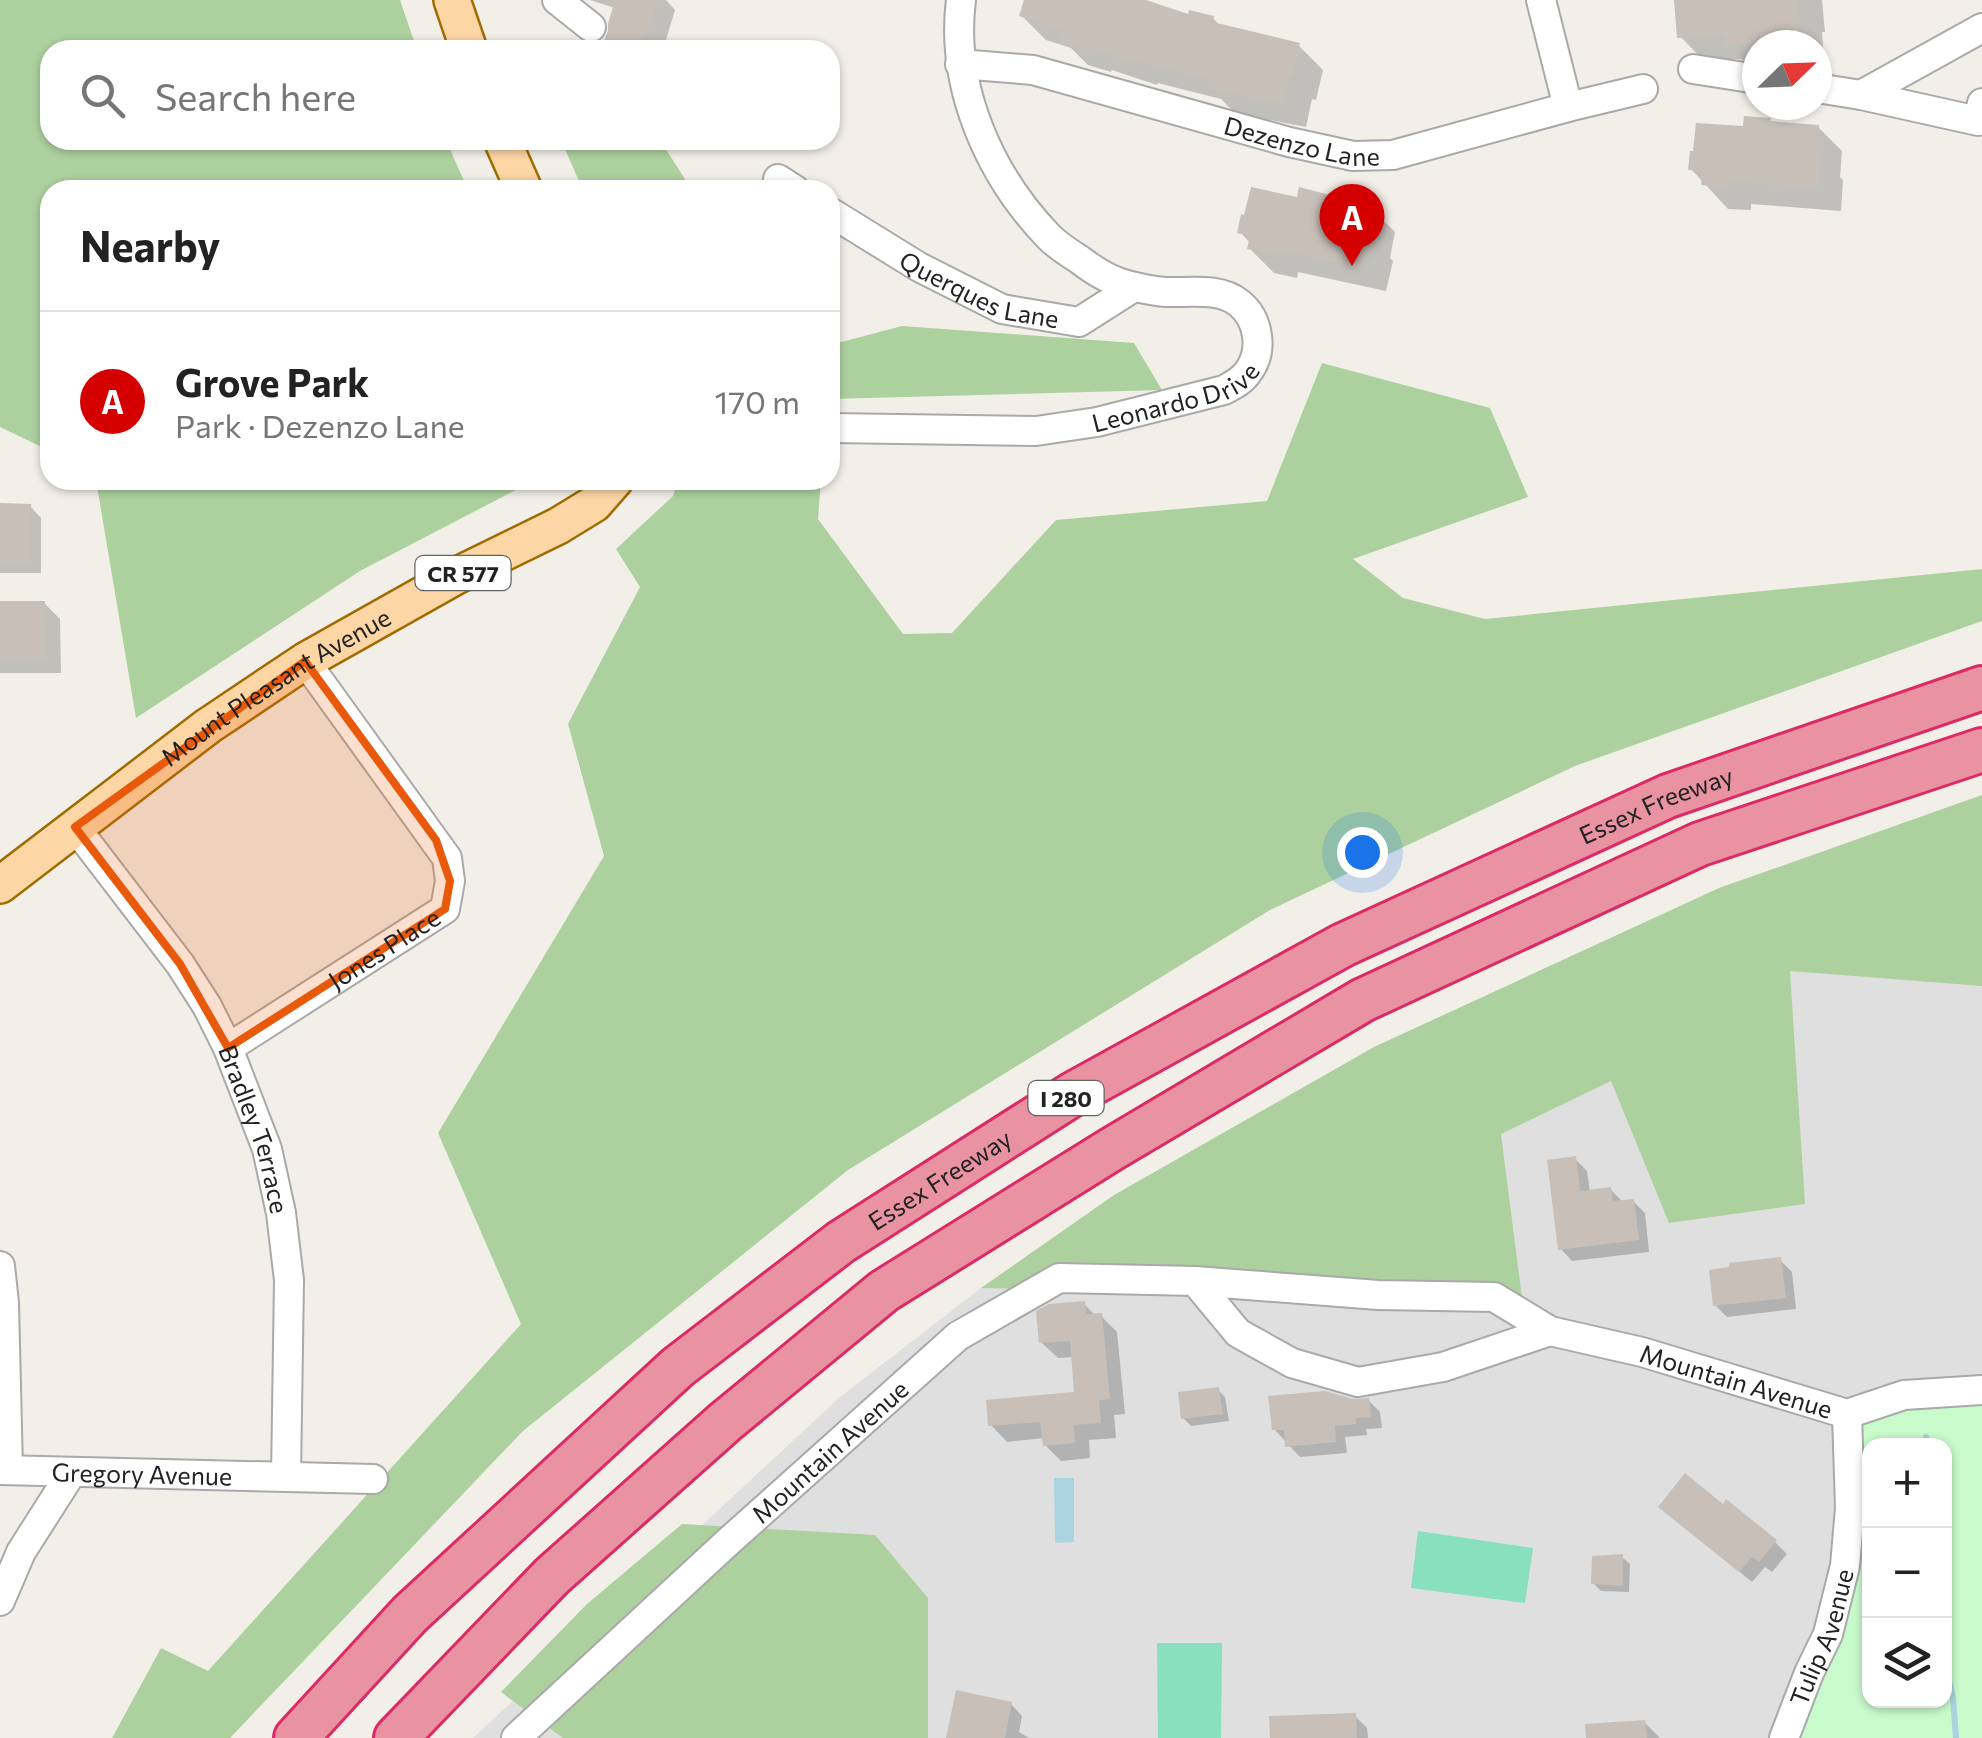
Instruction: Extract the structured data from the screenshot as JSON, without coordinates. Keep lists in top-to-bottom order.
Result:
{
  "streets": {
    "highway": ["Essex Freeway", "I 280"],
    "main road": ["CR 577", "Mount Pleasant Avenue"],
    "street": [
      "Dezenzo Lane",
      "Querques Lane",
      "Leonardo Drive",
      "Jones Place",
      "Bradley Terrace",
      "Mountain Avenue",
      "Gregory Avenue",
      "Tulip Avenue"
    ]
  },
  "crossings": [
    ["Dezenzo Lane", "Leonardo Drive"],
    ["Querques Lane", "Leonardo Drive"],
    ["Mount Pleasant Avenue", "Jones Place"],
    ["Mount Pleasant Avenue", "Bradley Terrace"],
    ["Jones Place", "Bradley Terrace"],
    ["Bradley Terrace", "Gregory Avenue"],
    ["Mountain Avenue", "Tulip Avenue"]
  ],
  "north": "top right",
  "page": {
    "search": "Search here",
    "heading": "Nearby",
    "pins": "A",
    "list": [
      {
        "mark": "A",
        "name": "Grove Park",
        "note": "Park · Dezenzo Lane",
        "value": "170 m"
      }
    ],
    "map_buttons": ["+", "−"]
  }
}
